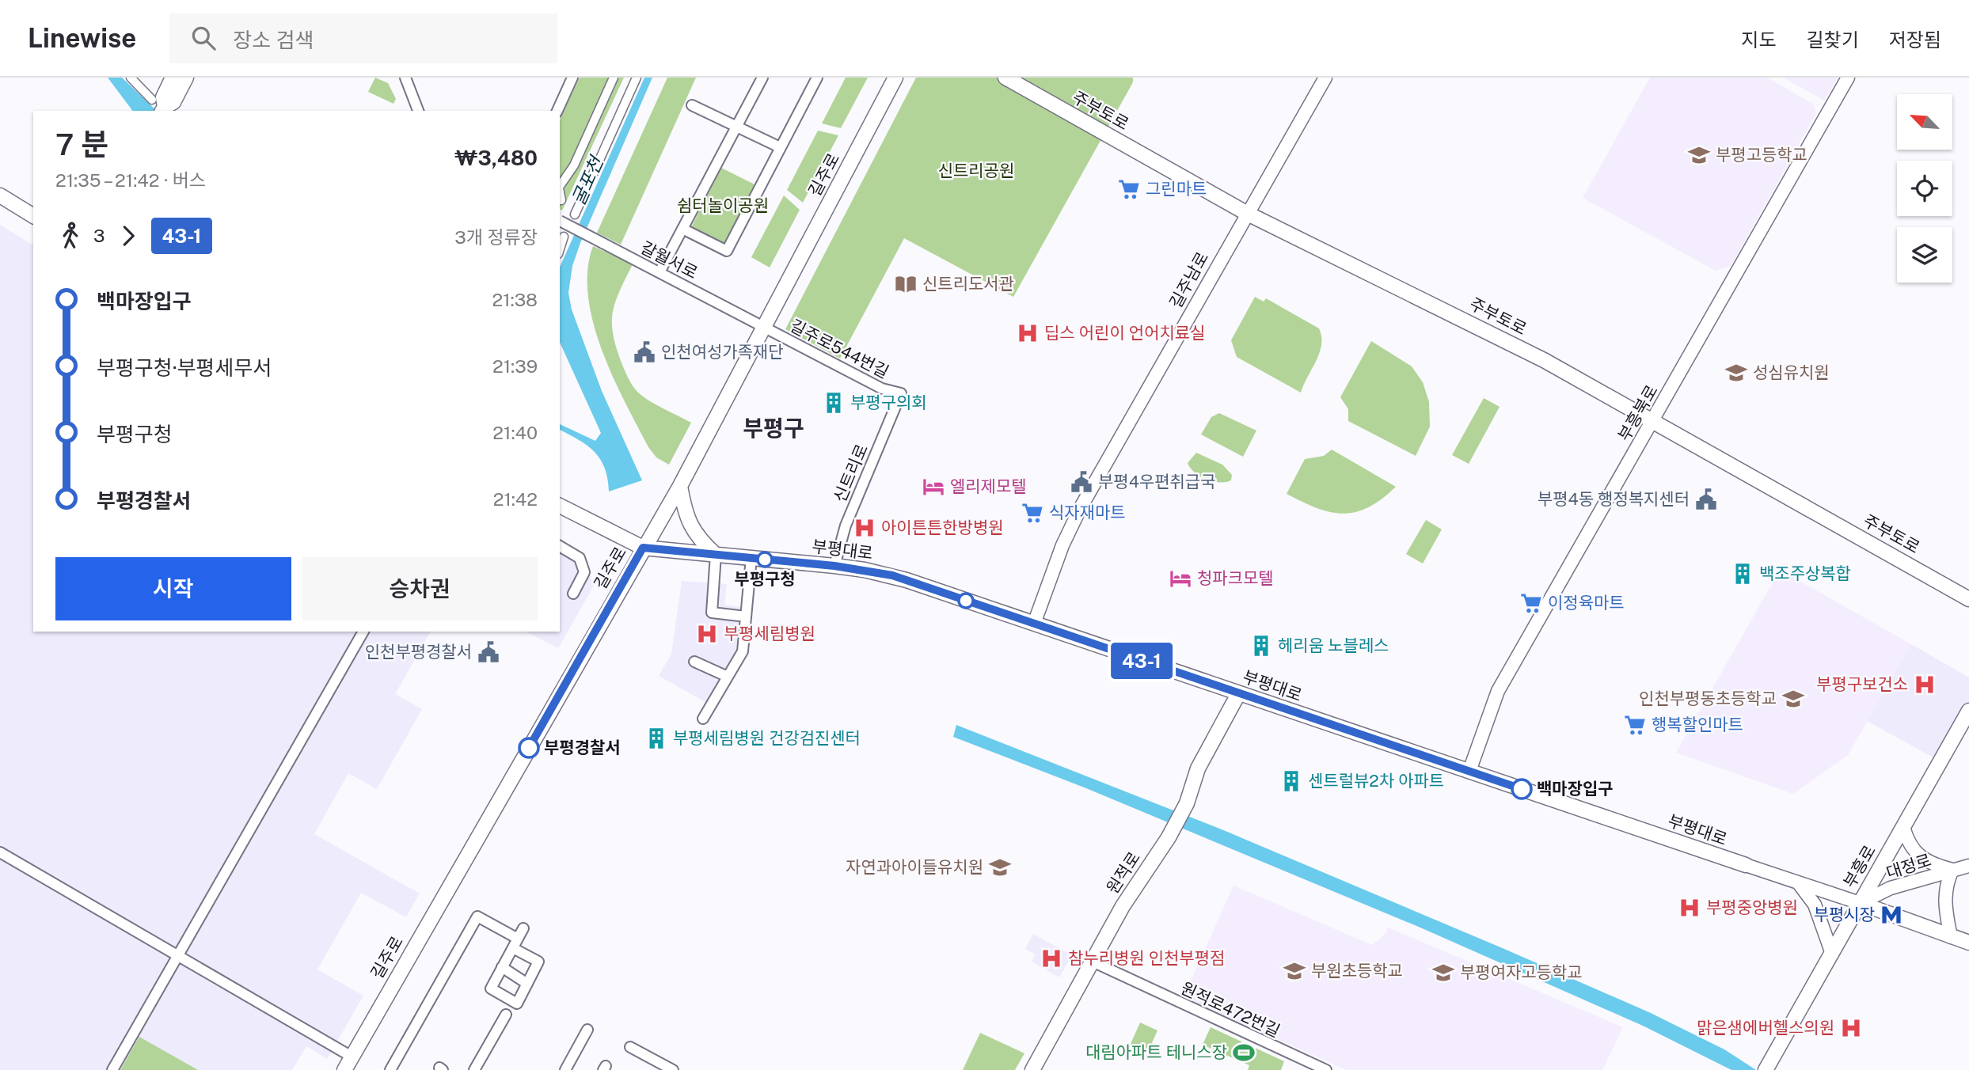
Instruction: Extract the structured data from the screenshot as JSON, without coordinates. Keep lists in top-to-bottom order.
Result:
{
  "streets": {
    "main road": [
      "주부토로",
      "길주로",
      "부평대로",
      "부흥로",
      "원적로"
    ],
    "street": [
      "갈월서로",
      "길주남로",
      "길주로544번길",
      "부흥북로",
      "신트리로",
      "대정로",
      "원적로472번길"
    ]
  },
  "crossings": [
    ["주부토로", "길주남로"],
    ["주부토로", "부흥북로"],
    ["길주로", "갈월서로"],
    ["길주로", "길주로544번길"],
    ["길주로", "부평대로"],
    ["갈월서로", "길주로544번길"],
    ["길주남로", "부평대로"],
    ["길주로544번길", "신트리로"],
    ["부흥북로", "부평대로"],
    ["신트리로", "부평대로"],
    ["부평대로", "부흥로"],
    ["부평대로", "대정로"],
    ["부평대로", "원적로"],
    ["부흥로", "대정로"],
    ["원적로", "원적로472번길"]
  ],
  "districts": ["부평구"],
  "water": ["굴포천"],
  "parks": ["신트리공원", "쉼터놀이공원"],
  "places": {
    "school or university": [
      "부평고등학교",
      "성심유치원",
      "인천부평동초등학교",
      "자연과아이들유치원",
      "부원초등학교",
      "부평여자고등학교"
    ],
    "supermarket": [
      "그린마트",
      "식자재마트",
      "이정육마트",
      "행복할인마트"
    ],
    "library": ["신트리도서관"],
    "hospital": [
      "딥스 어린이 언어치료실",
      "아이튼튼한방병원",
      "부평세림병원",
      "부평구보건소",
      "부평중앙병원",
      "참누리병원 인천부평점",
      "맑은샘에버헬스의원"
    ],
    "public building": [
      "인천여성가족재단",
      "부평4우편취급국",
      "부평4동 행정복지센터",
      "인천부평경찰서"
    ],
    "building": [
      "부평구의회",
      "백조주상복합",
      "헤리움 노블레스",
      "부평세림병원 건강검진센터",
      "센트럴뷰2차 아파트"
    ],
    "hotel": ["엘리제모텔", "청파크모텔"],
    "other": ["부평구청", "부평경찰서", "백마장입구"],
    "metro station": ["부평시장"],
    "sports": ["대림아파트 테니스장"]
  },
  "lines": ["bus line 43-1"],
  "north": "top left",
  "page": {
    "header": "Linewise",
    "search": "장소 검색",
    "nav": ["지도", "길찾기", "저장됨"],
    "on_map": "43-1",
    "heading": ["7 분", "21:35 – 21:42 · 버스", "₩3,480"],
    "legs": ["3", "43-1", "3개 정류장"],
    "list": [
      {
        "name": "백마장입구",
        "value": "21:38"
      },
      {
        "name": "부평구청·부평세무서",
        "value": "21:39"
      },
      {
        "name": "부평구청",
        "value": "21:40"
      },
      {
        "name": "부평경찰서",
        "value": "21:42"
      }
    ],
    "buttons": ["시작", "승차권"]
  }
}
